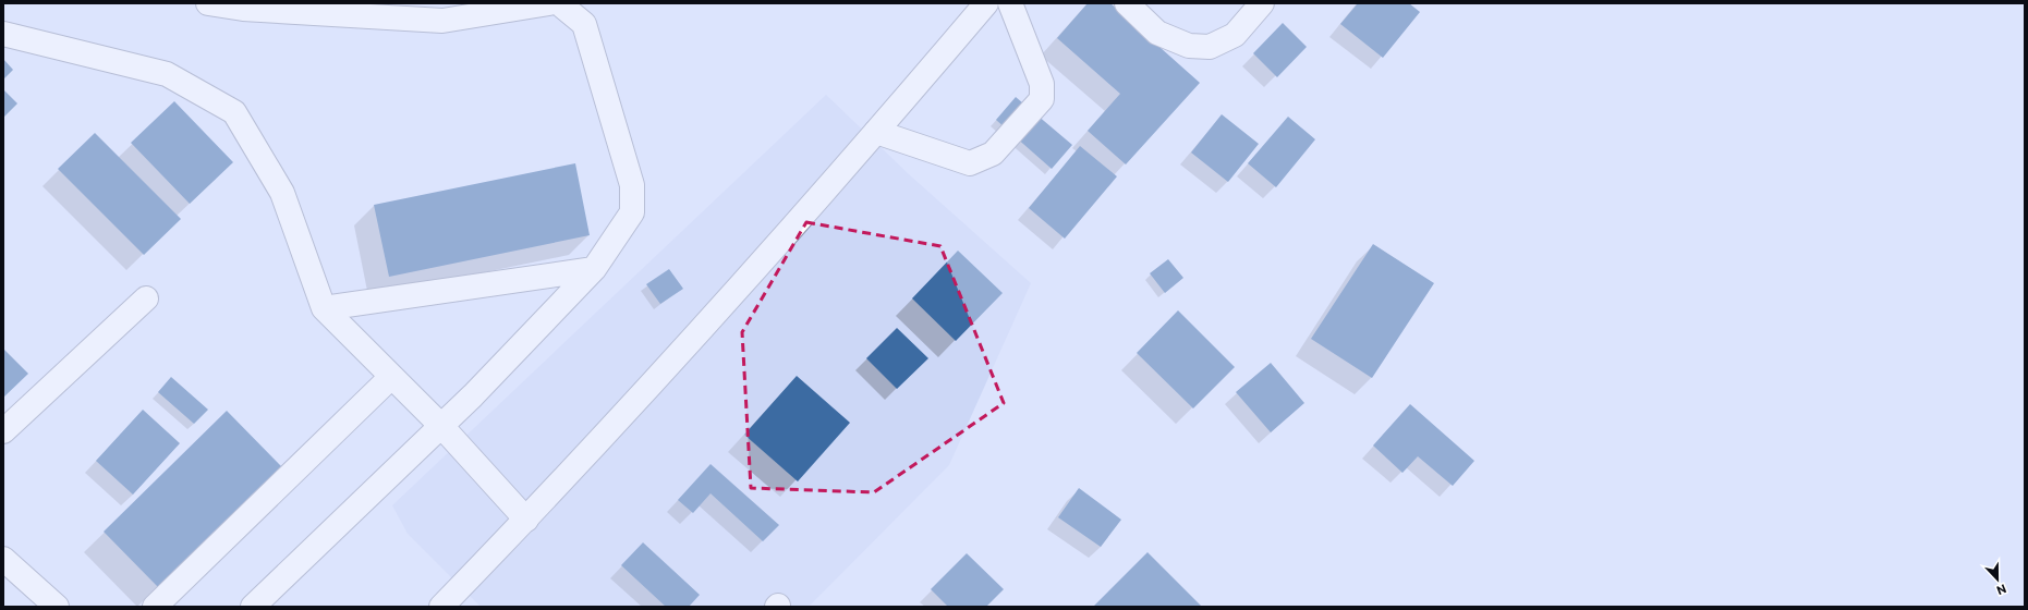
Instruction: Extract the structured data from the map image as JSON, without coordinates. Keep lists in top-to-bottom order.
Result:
{
  "north": "bottom"
}
